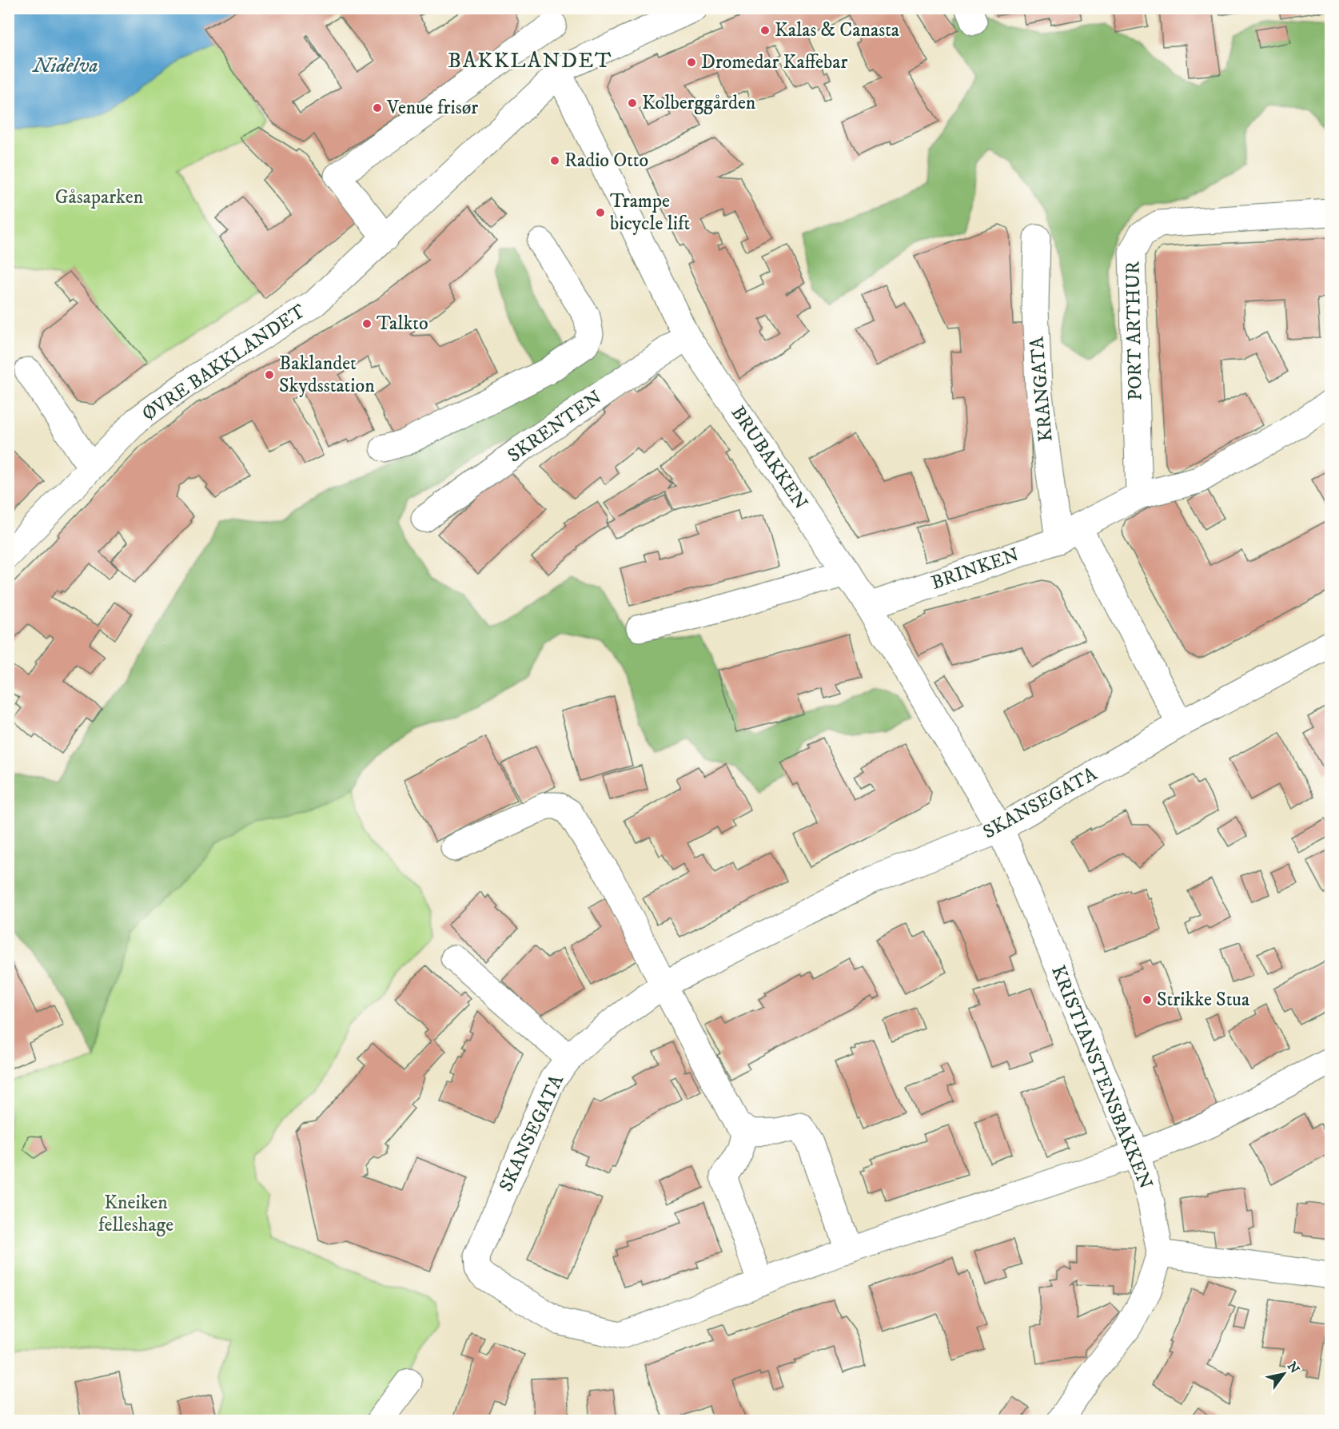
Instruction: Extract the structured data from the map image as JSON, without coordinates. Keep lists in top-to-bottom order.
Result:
{
  "streets": {
    "street": [
      "PORT ARTHUR",
      "ØVRE BAKKLANDET",
      "KRANGATA",
      "SKRENTEN",
      "BRUBAKKEN",
      "BRINKEN",
      "SKANSEGATA",
      "KRISTIANSTENSBAKKEN"
    ]
  },
  "crossings": [
    ["ØVRE BAKKLANDET", "BRUBAKKEN"],
    ["KRANGATA", "BRINKEN"],
    ["KRANGATA", "SKANSEGATA"],
    ["SKRENTEN", "BRUBAKKEN"],
    ["BRUBAKKEN", "BRINKEN"],
    ["BRUBAKKEN", "SKANSEGATA"],
    ["BRUBAKKEN", "KRISTIANSTENSBAKKEN"],
    ["SKANSEGATA", "KRISTIANSTENSBAKKEN"]
  ],
  "districts": ["BAKKLANDET"],
  "water": ["Nidelva"],
  "parks": ["Gåsaparken", "Kneiken felleshage"],
  "places": [
    "Kalas & Canasta",
    "Dromedar Kaffebar",
    "Kolberggården",
    "Venue frisør",
    "Radio Otto",
    "Trampe bicycle lift",
    "Talkto",
    "Baklandet Skydsstation",
    "Strikke Stua"
  ],
  "north": "top right"
}
